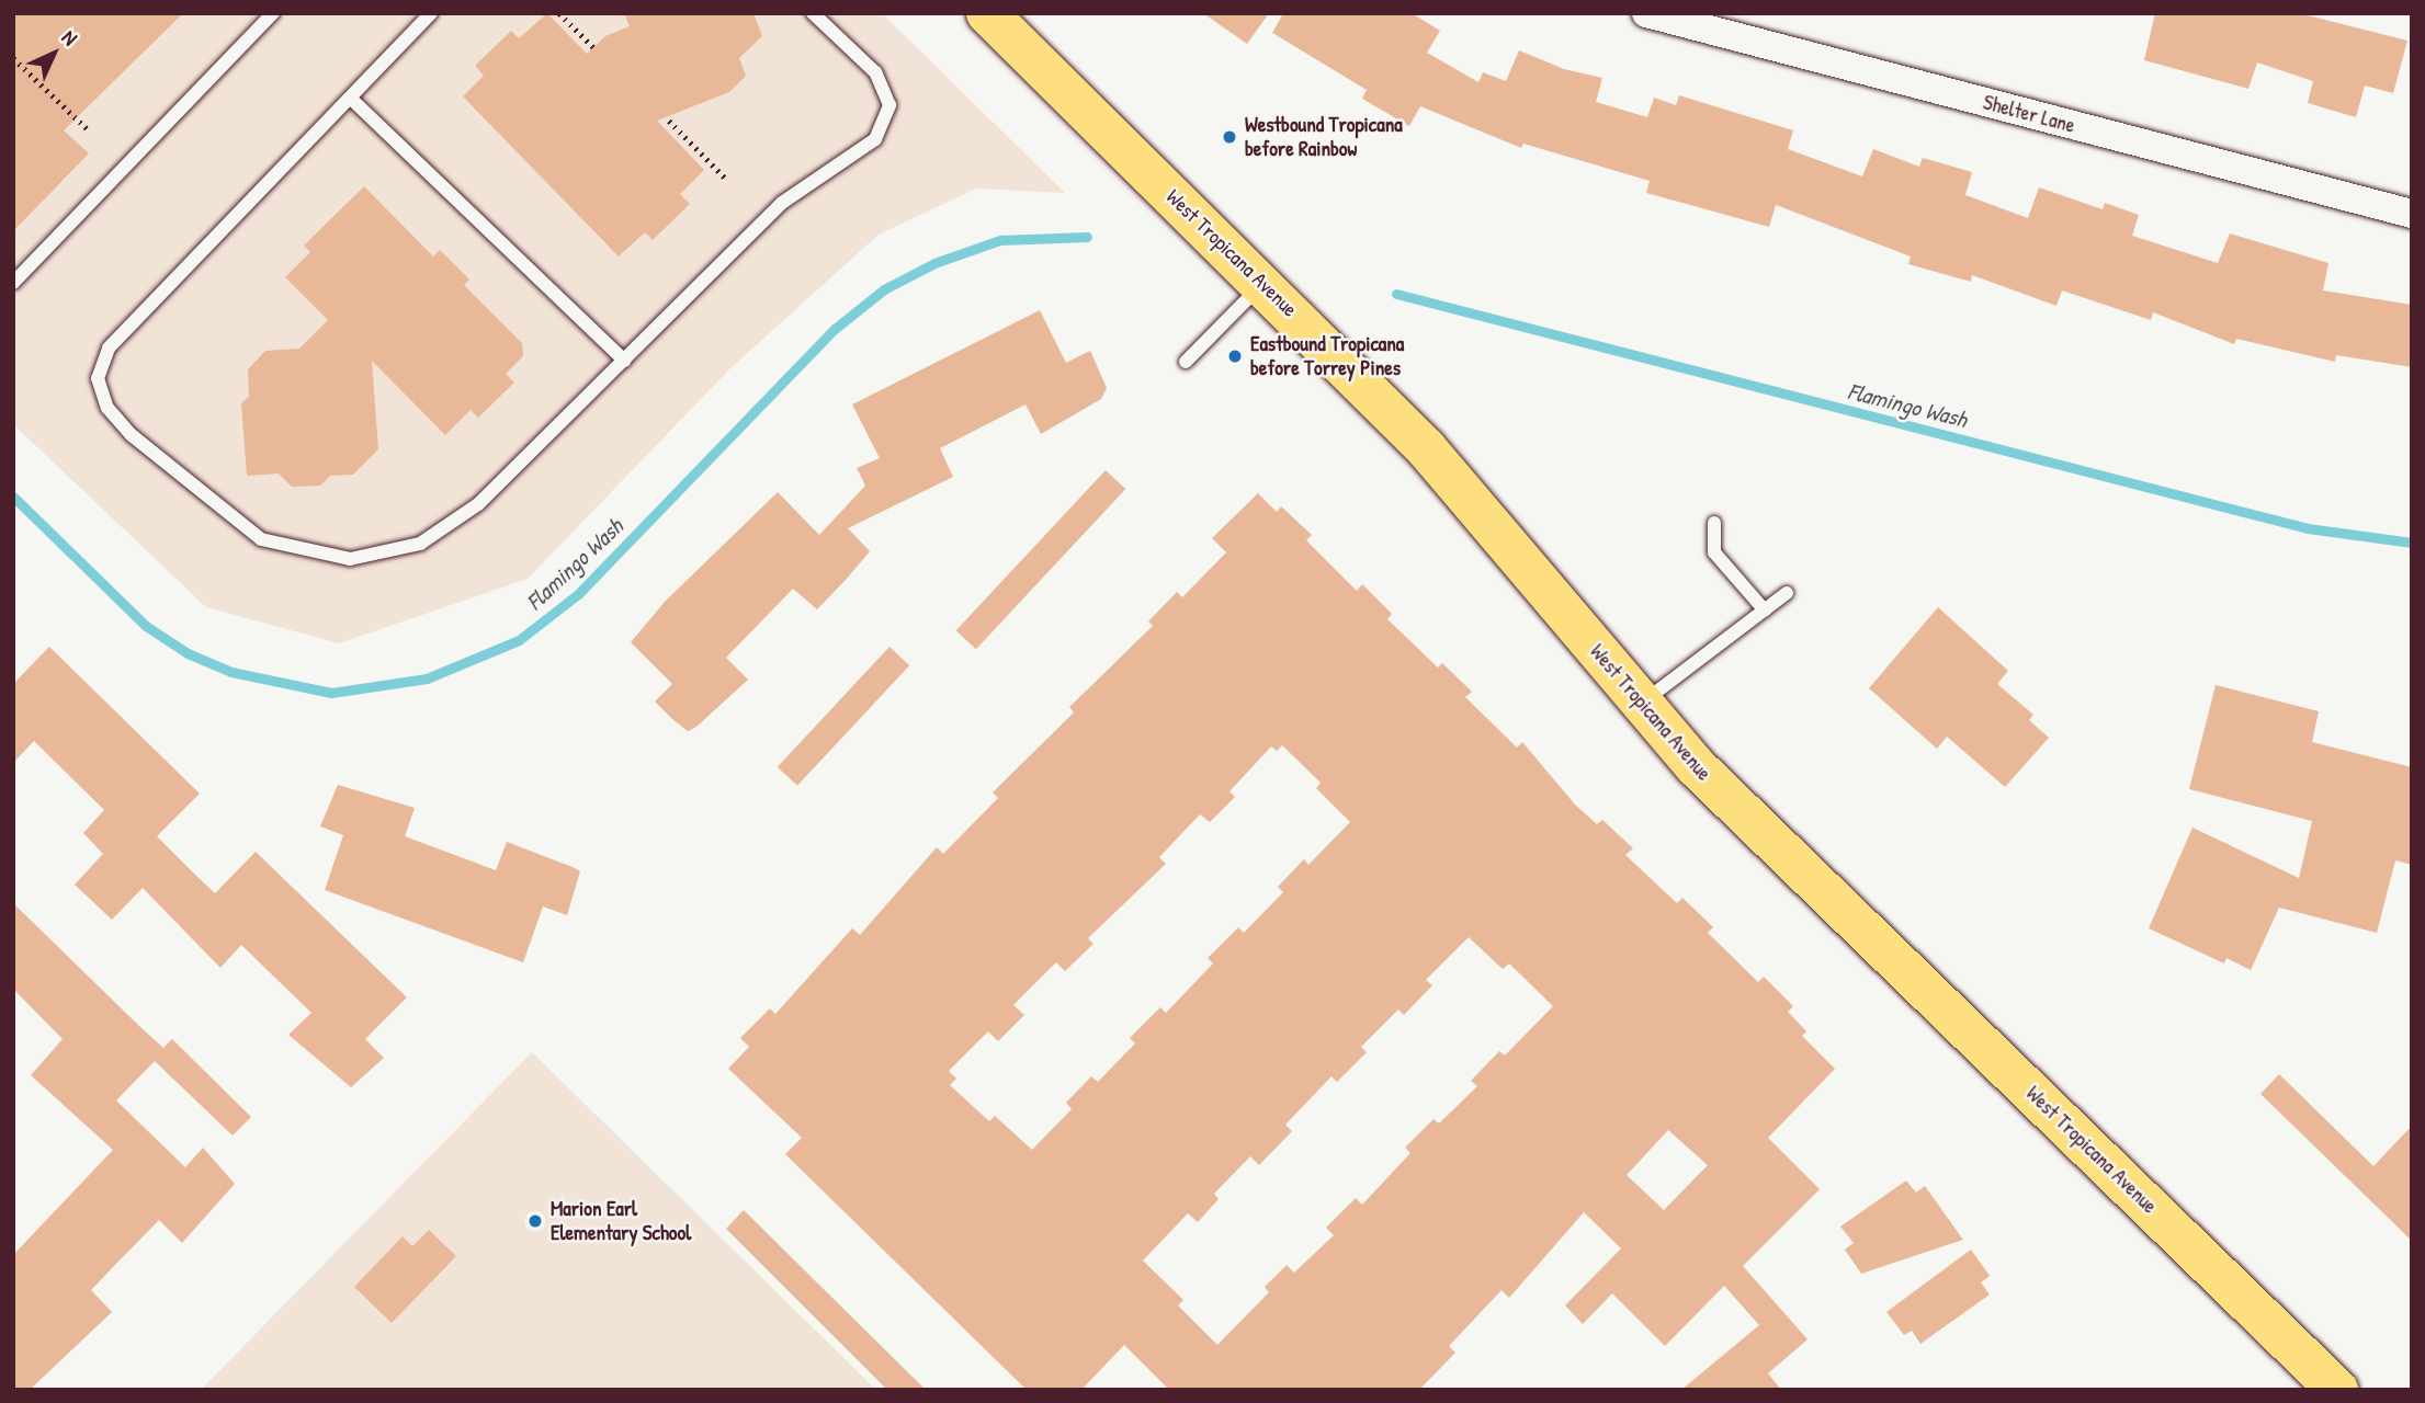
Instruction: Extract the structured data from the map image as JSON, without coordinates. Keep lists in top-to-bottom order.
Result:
{
  "streets": {
    "main road": ["West Tropicana Avenue"],
    "street": ["Shelter Lane"]
  },
  "water": ["Flamingo Wash"],
  "places": ["Westbound Tropicana before Rainbow", "Eastbound Tropicana before Torrey Pines", "Marion Earl Elementary School"],
  "north": "top right"
}
